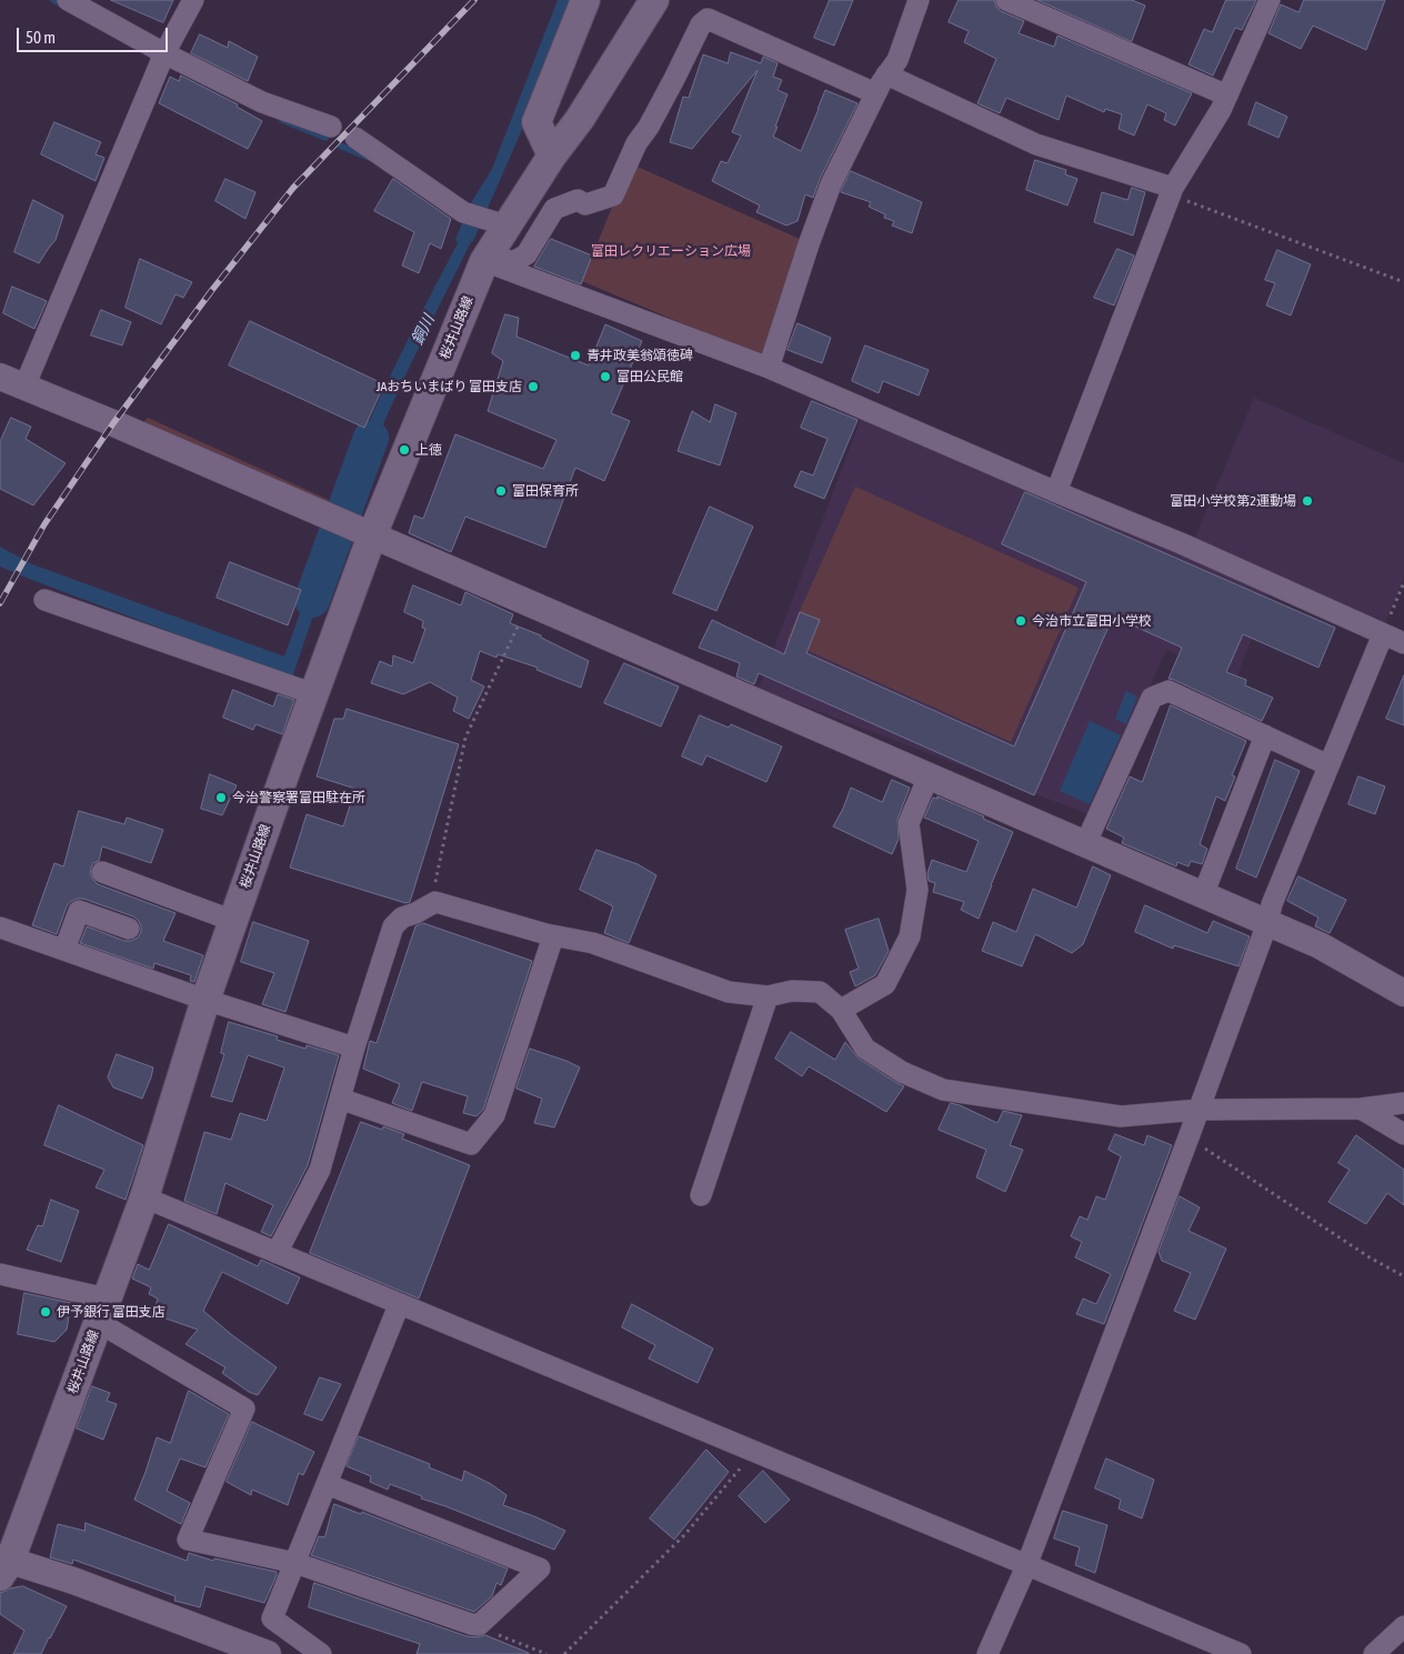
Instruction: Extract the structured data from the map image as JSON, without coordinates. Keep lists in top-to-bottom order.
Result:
{
  "streets": {
    "main road": ["桜井山路線"]
  },
  "water": ["銅川"],
  "parks": ["富田レクリエーション広場"],
  "places": [
    "青井政美翁頌徳碑",
    "富田公民館",
    "JAおちいまばり 富田支店",
    "上徳",
    "富田保育所",
    "富田小学校第2運動場",
    "今治市立富田小学校",
    "今治警察署富田駐在所",
    "伊予銀行 富田支店"
  ],
  "scale_bar": "50 m"
}
